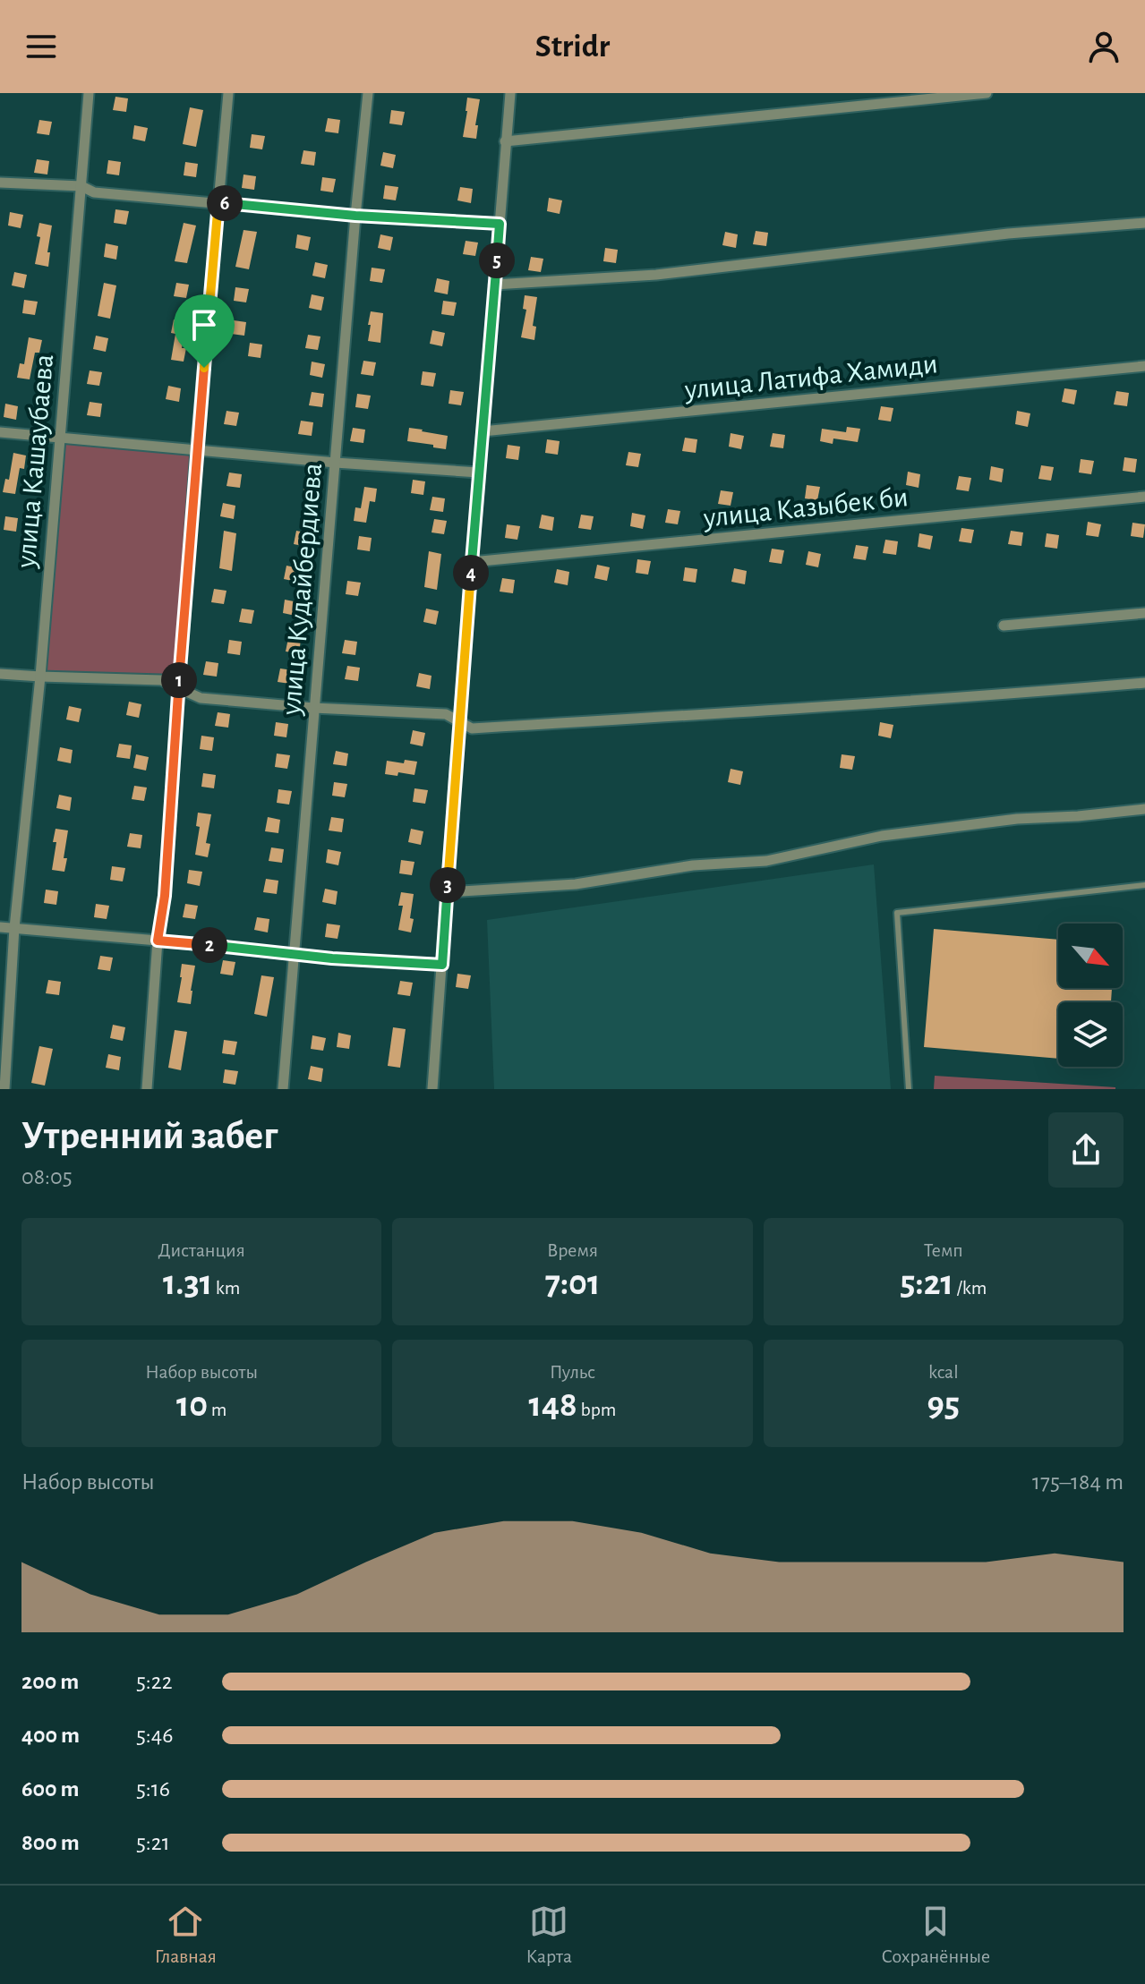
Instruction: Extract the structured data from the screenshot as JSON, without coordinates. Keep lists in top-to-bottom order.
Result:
{
  "streets": {
    "street": [
      "улица Латифа Хамиди",
      "улица Кашаубаева",
      "улица Казыбек би",
      "улица Кудайбердиева"
    ]
  },
  "north": "bottom right",
  "page": {
    "header": "Stridr",
    "pins": [
      "6",
      "5",
      "4",
      "1",
      "3",
      "2"
    ],
    "heading": ["Утренний забег", "08:05"],
    "stats": [
      ["Дистанция", "1.31 km"],
      ["Время", "7:01"],
      ["Темп", "5:21 /km"],
      ["Набор высоты", "10 m"],
      ["Пульс", "148 bpm"],
      ["kcal", "95"]
    ],
    "chart": ["Набор высоты", "175–184 m"],
    "list": [
      {
        "name": "200 m",
        "note": "5:22"
      },
      {
        "name": "400 m",
        "note": "5:46"
      },
      {
        "name": "600 m",
        "note": "5:16"
      },
      {
        "name": "800 m",
        "note": "5:21"
      }
    ],
    "tabs": ["Главная", "Карта", "Сохранённые"]
  }
}
